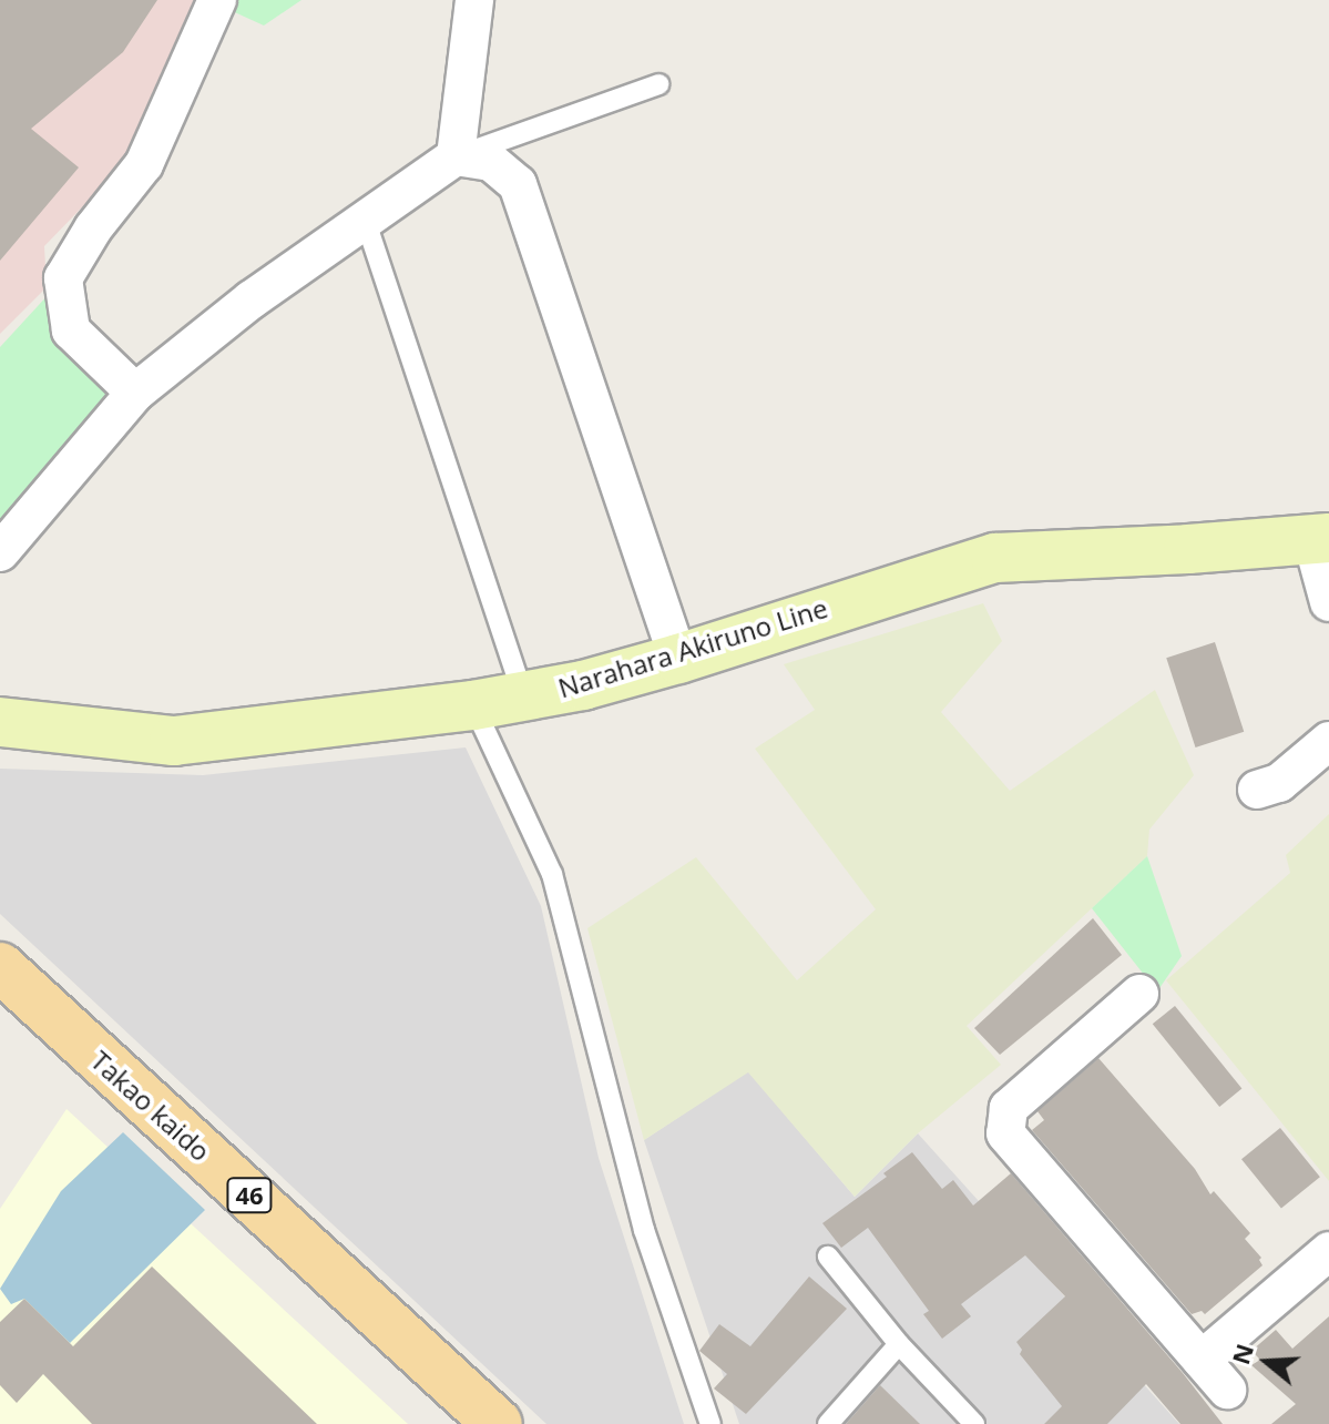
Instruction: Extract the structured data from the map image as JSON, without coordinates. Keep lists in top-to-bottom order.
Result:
{
  "streets": {
    "main road": ["Narahara Akiruno Line", "Takao kaido", "46"]
  },
  "north": "left"
}
